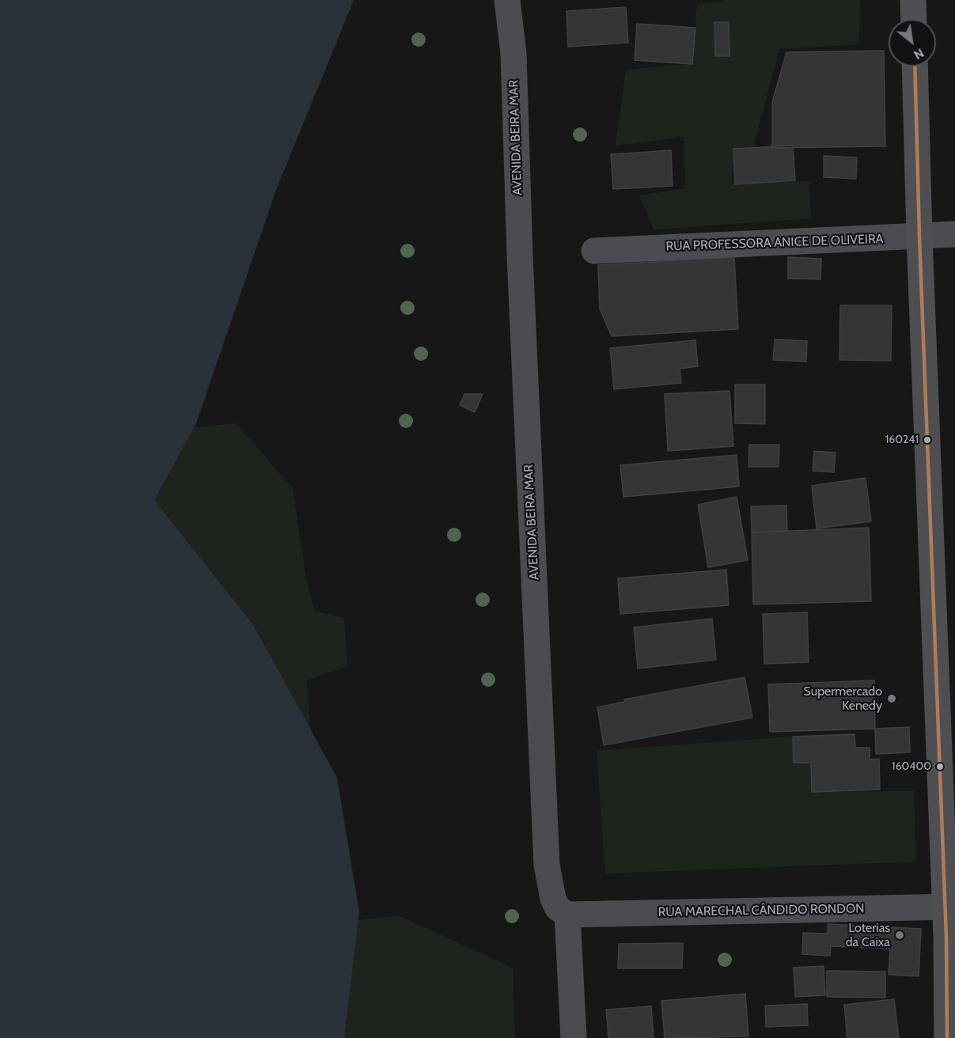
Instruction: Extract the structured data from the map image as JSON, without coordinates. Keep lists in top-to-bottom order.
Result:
{
  "streets": {
    "street": ["AVENIDA BEIRA MAR", "RUA PROFESSORA ANICE DE OLIVEIRA", "RUA MARECHAL CÂNDIDO RONDON"]
  },
  "crossings": [
    ["AVENIDA BEIRA MAR", "RUA MARECHAL CÂNDIDO RONDON"]
  ],
  "places": [
    "160241",
    "Supermercado Kenedy",
    "160400",
    "Loterias da Caixa"
  ],
  "north": "bottom right"
}
